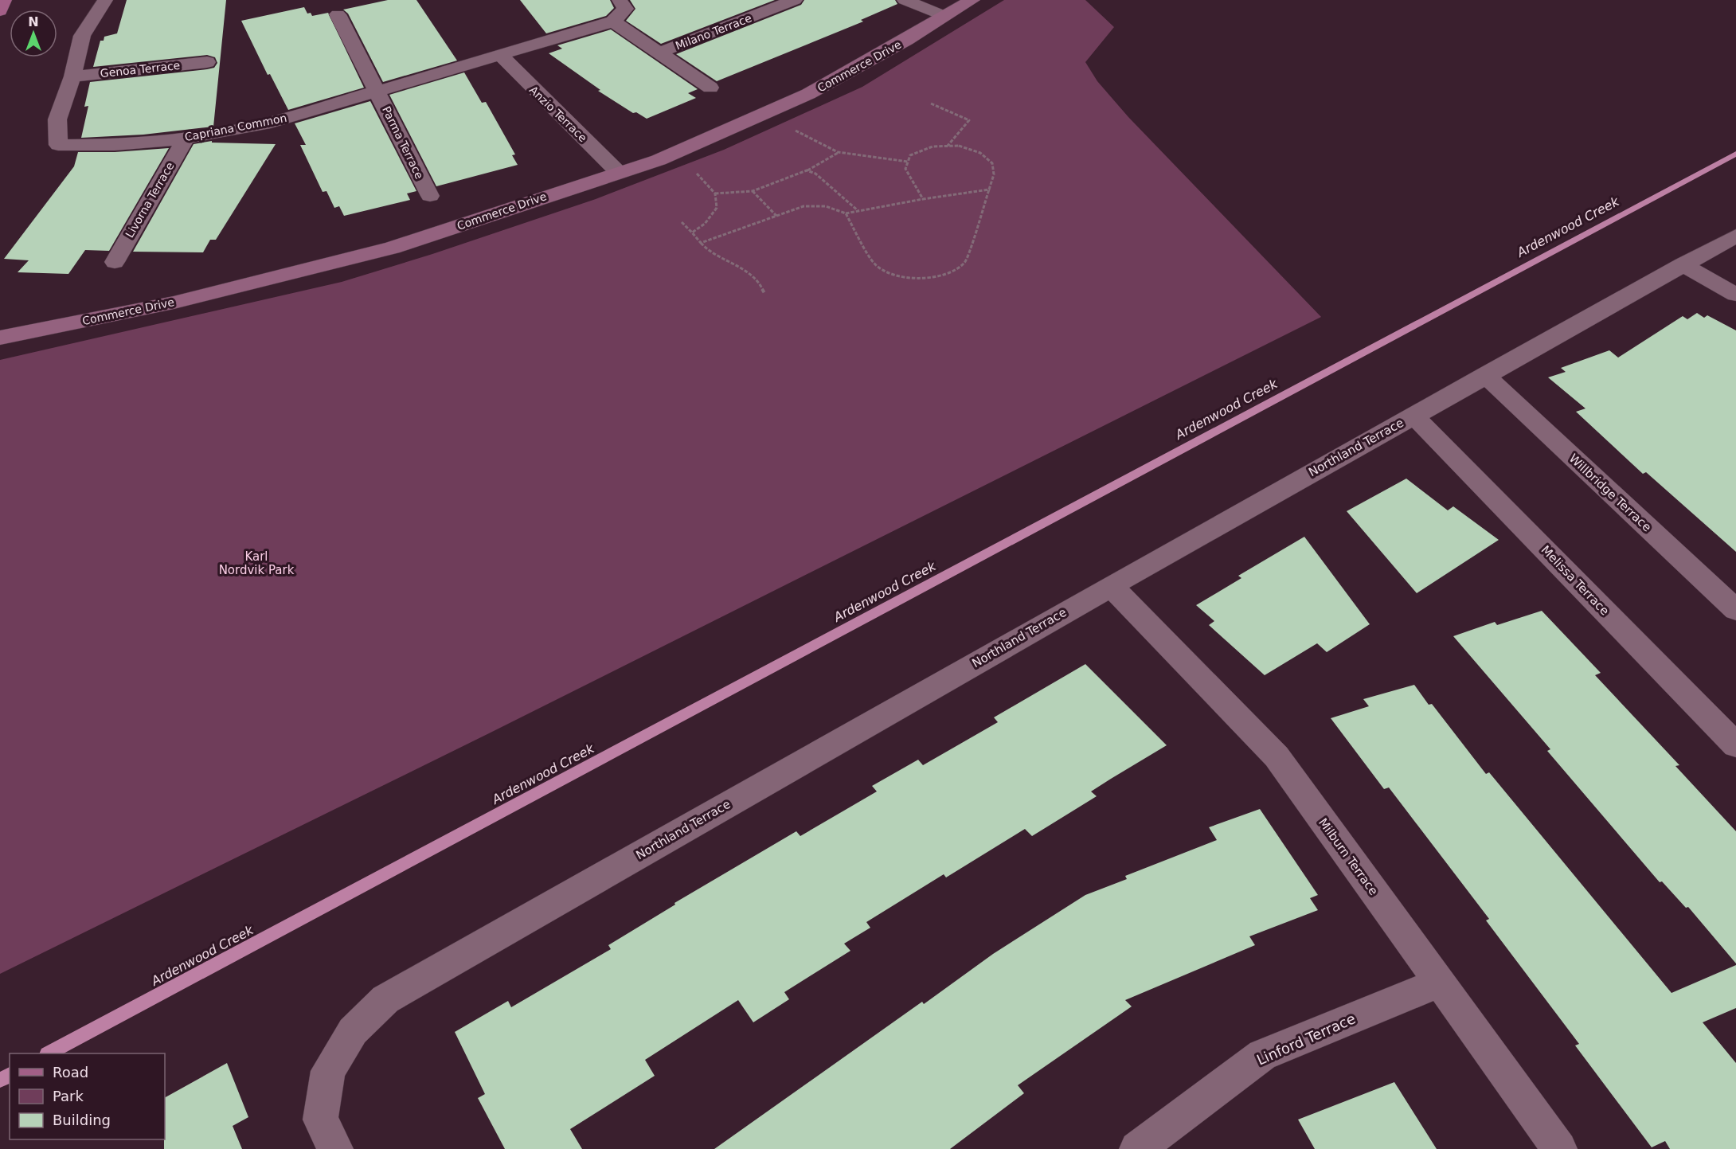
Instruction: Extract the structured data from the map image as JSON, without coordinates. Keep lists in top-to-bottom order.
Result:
{
  "streets": {
    "street": [
      "Milano Terrace",
      "Commerce Drive",
      "Genoa Terrace",
      "Anzio Terrace",
      "Capriana Common",
      "Parma Terrace",
      "Livorna Terrace",
      "Northland Terrace",
      "Willbridge Terrace",
      "Melissa Terrace",
      "Milburn Terrace",
      "Linford Terrace"
    ]
  },
  "crossings": [
    ["Commerce Drive", "Anzio Terrace"],
    ["Genoa Terrace", "Capriana Common"],
    ["Anzio Terrace", "Capriana Common"],
    ["Capriana Common", "Parma Terrace"],
    ["Capriana Common", "Livorna Terrace"],
    ["Northland Terrace", "Willbridge Terrace"],
    ["Northland Terrace", "Melissa Terrace"],
    ["Northland Terrace", "Milburn Terrace"],
    ["Milburn Terrace", "Linford Terrace"]
  ],
  "water": ["Ardenwood Creek"],
  "parks": ["Karl Nordvik Park"],
  "legend": ["Road", "Park", "Building"],
  "north": "top"
}
